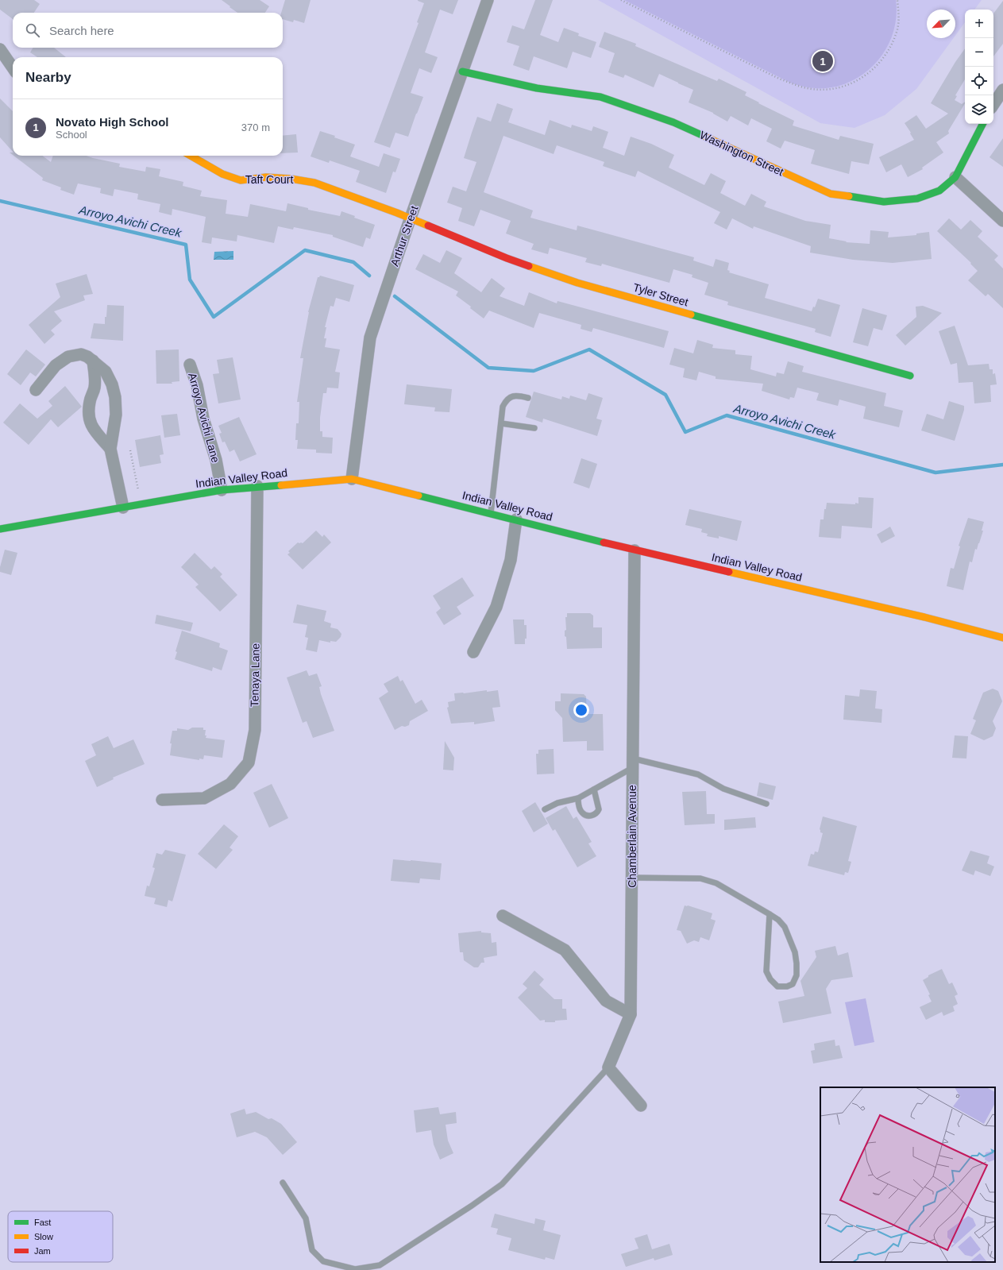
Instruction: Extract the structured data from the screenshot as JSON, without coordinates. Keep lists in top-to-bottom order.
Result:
{
  "streets": {
    "street": [
      "Washington Street",
      "Taft Court",
      "Arthur Street",
      "Tyler Street",
      "Arroyo Avichi Lane",
      "Indian Valley Road",
      "Tenaya Lane",
      "Chamberlain Avenue"
    ]
  },
  "crossings": [
    ["Washington Street", "Arthur Street"],
    ["Taft Court", "Arthur Street"],
    ["Taft Court", "Tyler Street"],
    ["Arthur Street", "Tyler Street"],
    ["Arthur Street", "Indian Valley Road"],
    ["Arroyo Avichi Lane", "Indian Valley Road"],
    ["Indian Valley Road", "Tenaya Lane"],
    ["Indian Valley Road", "Chamberlain Avenue"]
  ],
  "water": ["Arroyo Avichi Creek"],
  "legend": ["Fast", "Slow", "Jam"],
  "north": "bottom left",
  "page": {
    "map_buttons": ["+", "−"],
    "search": "Search here",
    "pins": "1",
    "heading": "Nearby",
    "list": [
      {
        "mark": "1",
        "name": "Novato High School",
        "note": "School",
        "value": "370 m"
      }
    ]
  }
}
